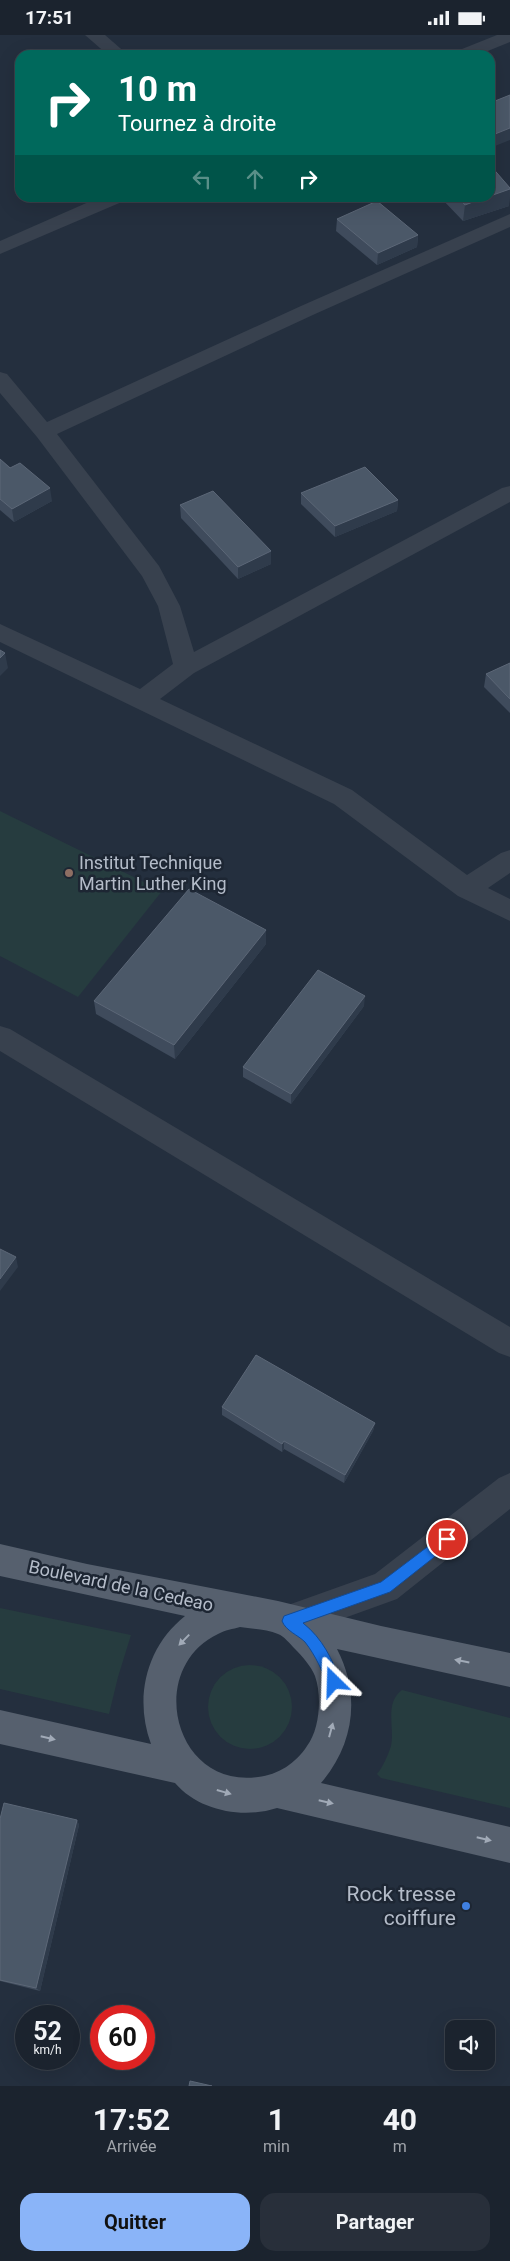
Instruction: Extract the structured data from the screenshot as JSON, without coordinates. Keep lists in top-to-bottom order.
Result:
{
  "streets": {
    "main road": ["Boulevard de la Cedeao"]
  },
  "places": ["Institut Technique Martin Luther King", "Rock tresse coiffure"],
  "page": {
    "status": "17:51",
    "turn": ["10 m", "Tournez à droite"],
    "speed": "52 km/h",
    "limit": "60",
    "eta": [
      "17:52",
      "Arrivée",
      "1",
      "min",
      "40",
      "m"
    ],
    "buttons": ["Quitter", "Partager"]
  }
}
